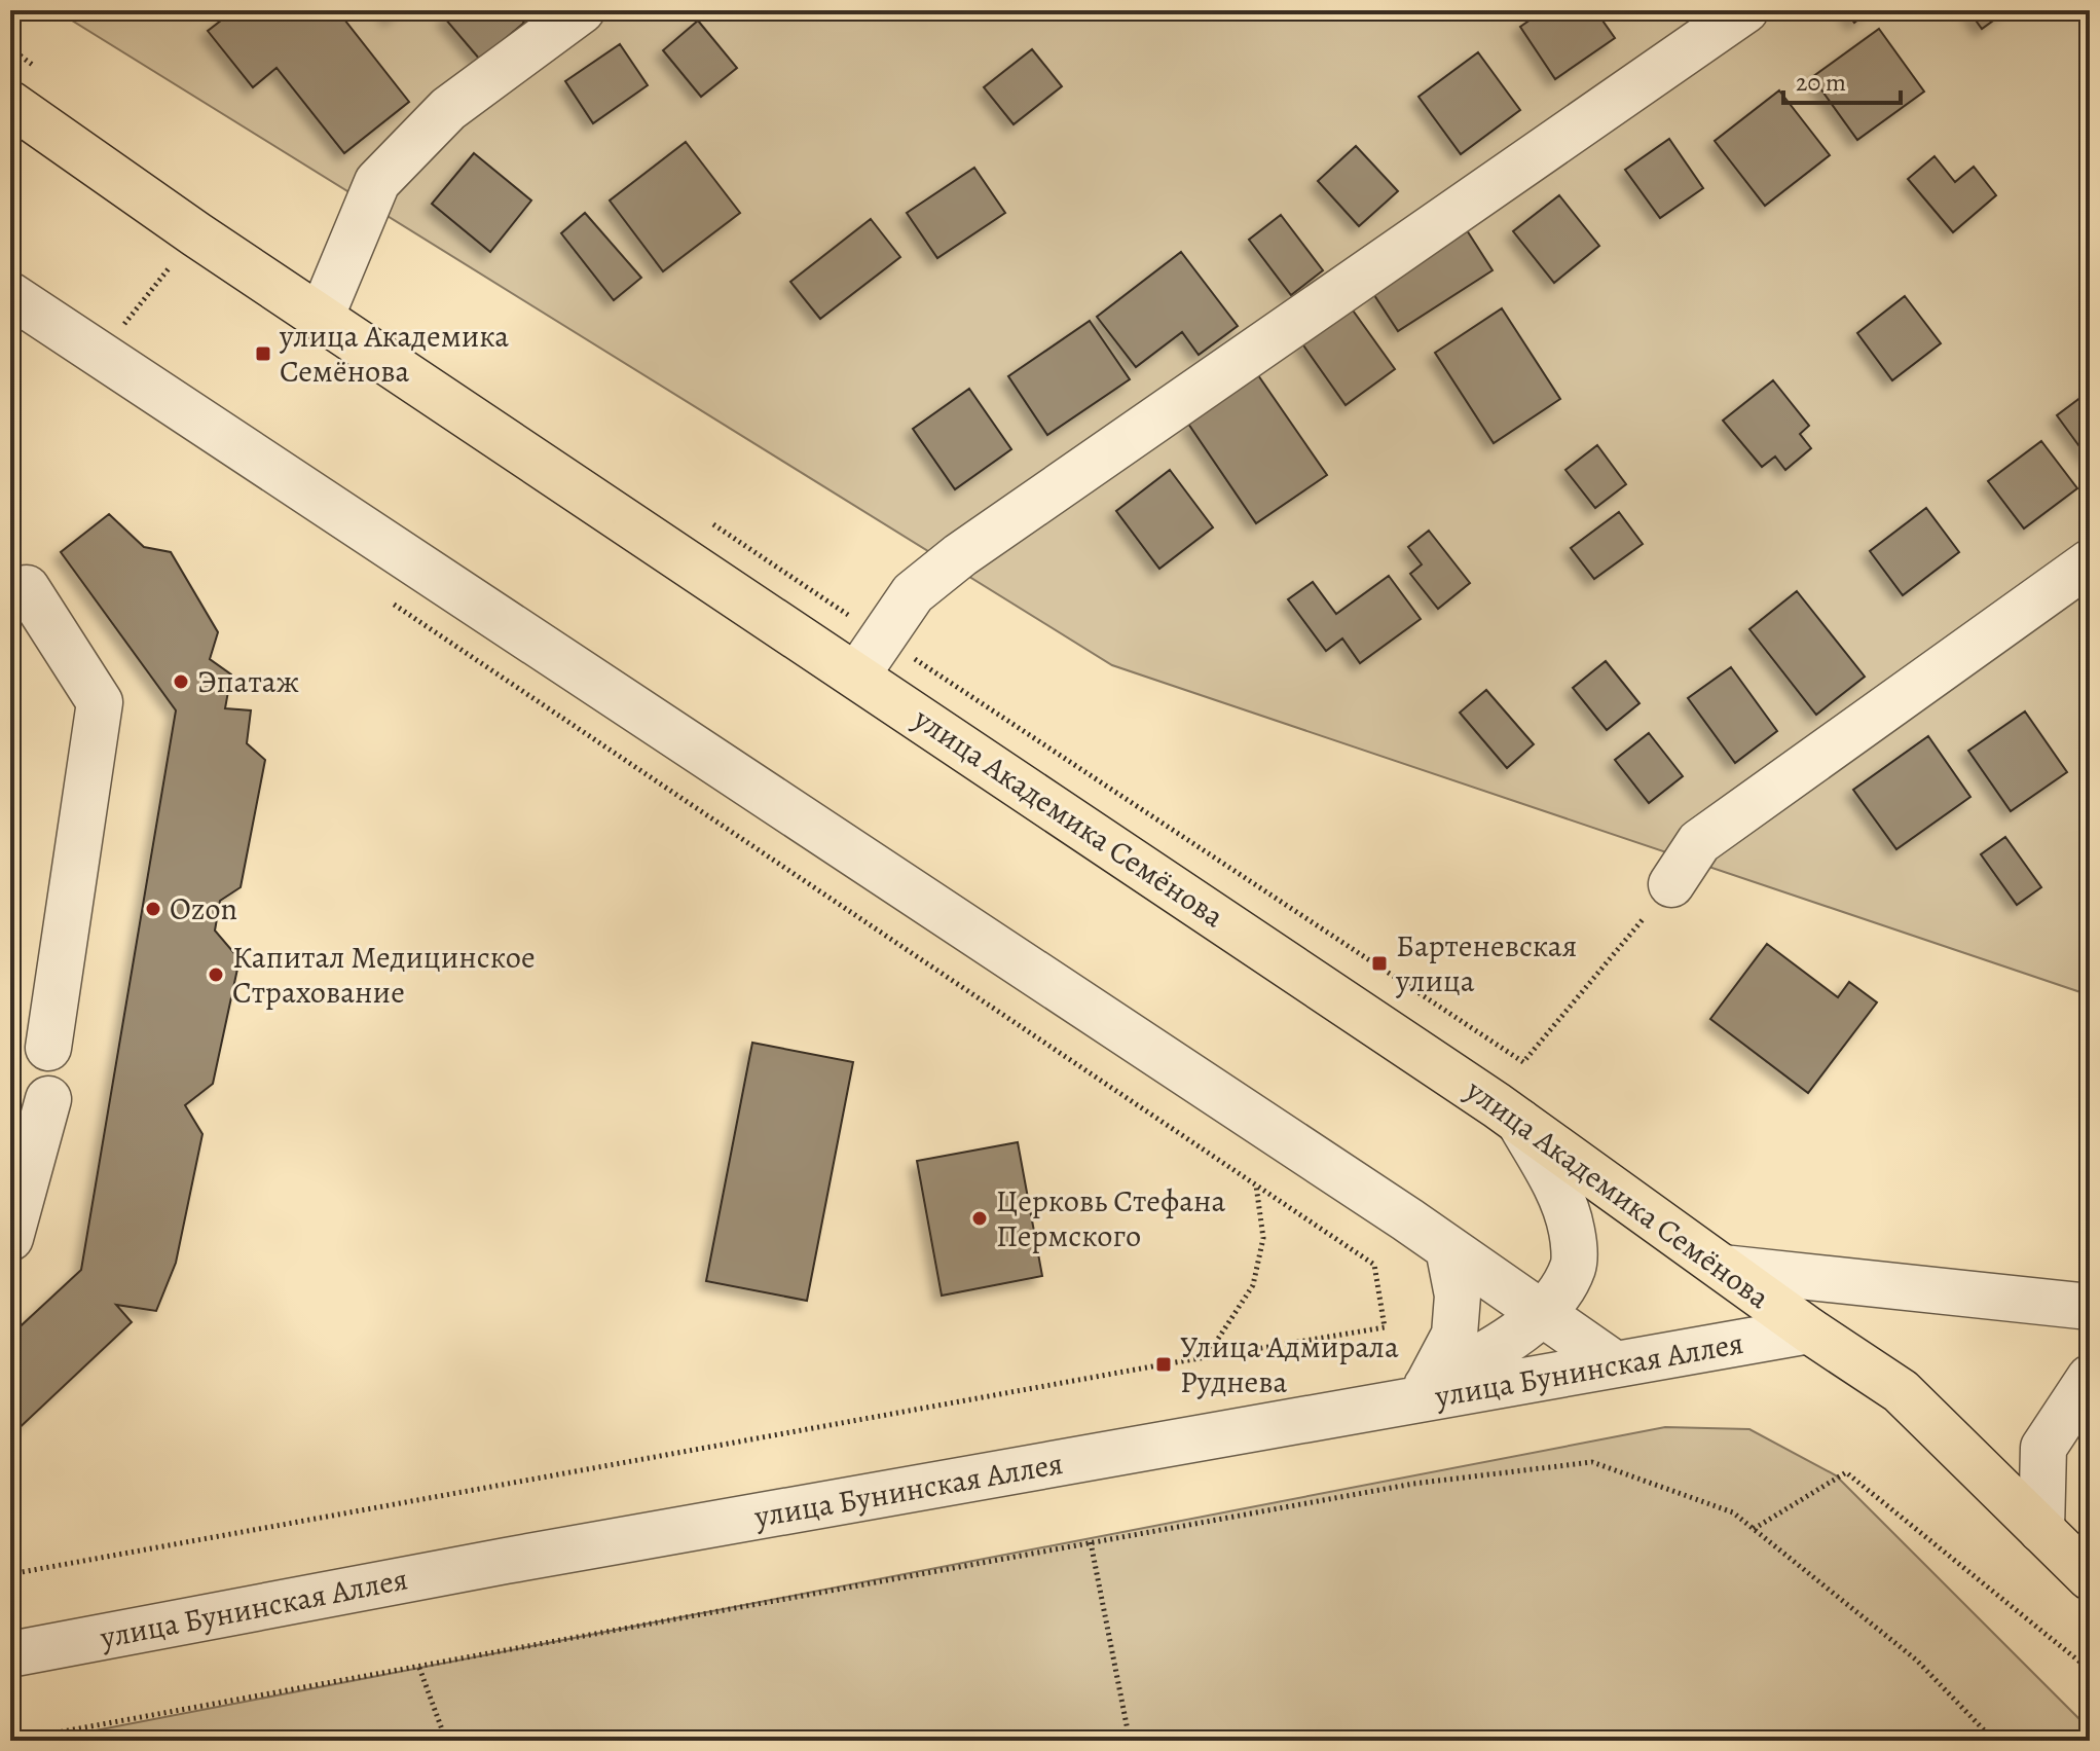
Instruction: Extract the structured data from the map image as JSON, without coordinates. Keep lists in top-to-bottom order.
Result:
{
  "streets": {
    "main road": ["улица Академика Семёнова"],
    "street": ["улица Бунинская Аллея"]
  },
  "crossings": [
    ["улица Академика Семёнова", "улица Бунинская Аллея"]
  ],
  "places": {
    "transit": ["улица Академика Семёнова", "Бартеневская улица", "Улица Адмирала Руднева"],
    "other": [
      "Эпатаж",
      "Ozon",
      "Капитал Медицинское Страхование",
      "Церковь Стефана Пермского"
    ]
  },
  "scale_bar": "20 m"
}
